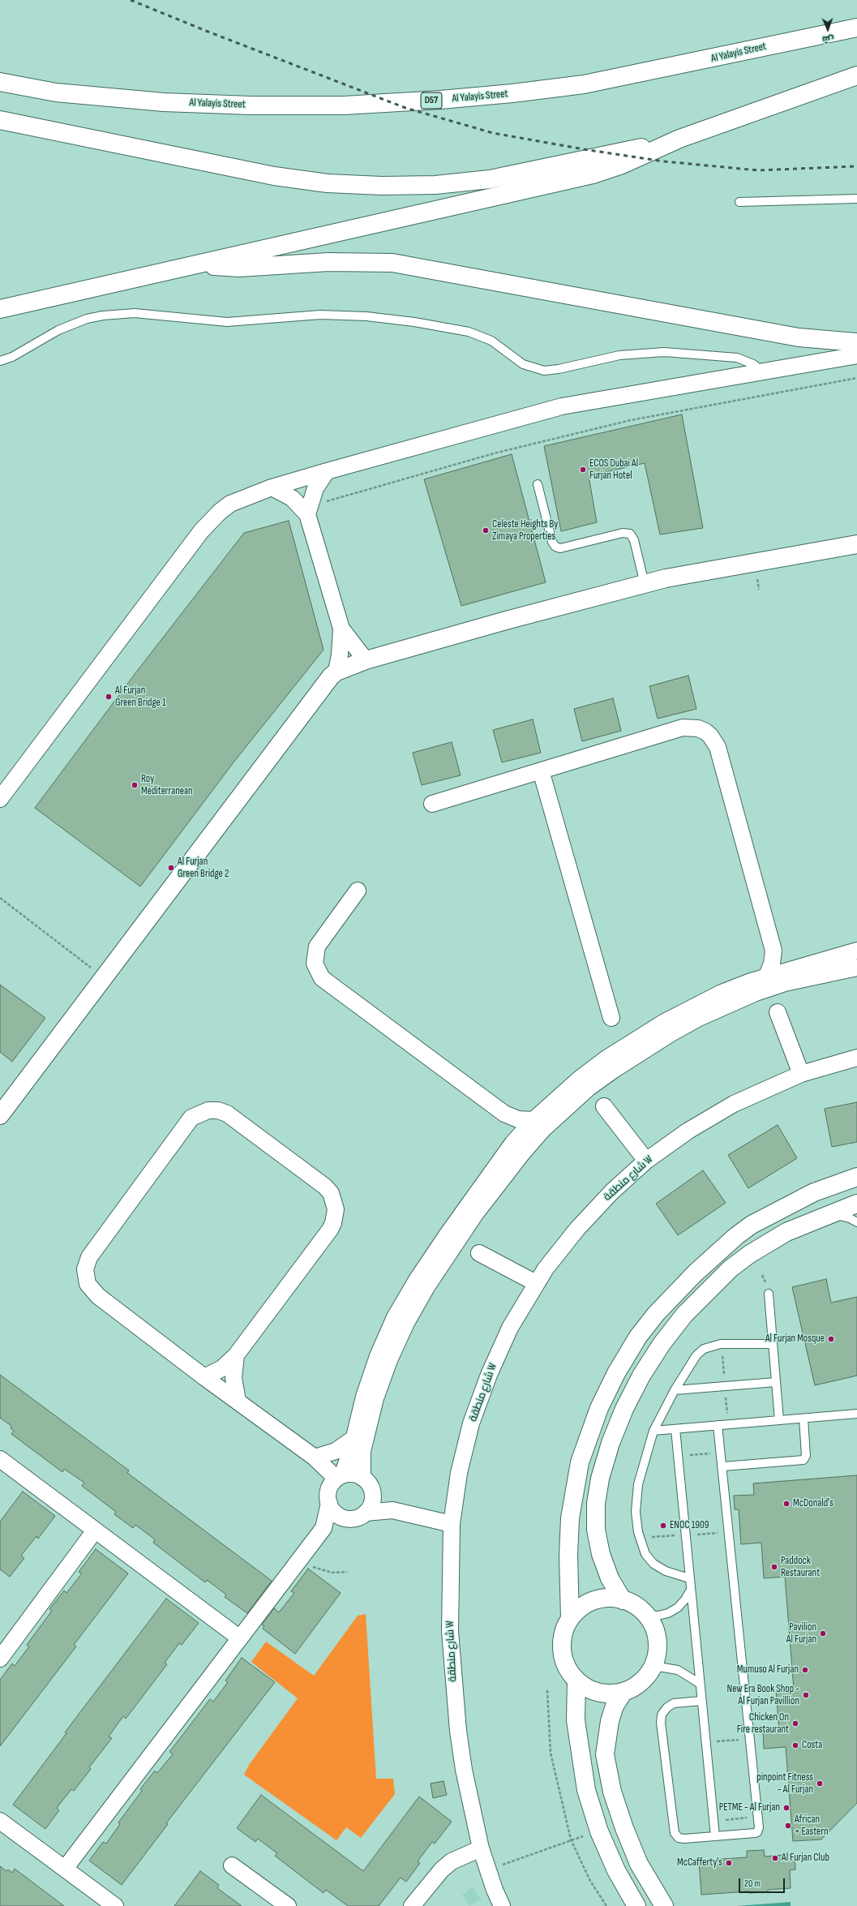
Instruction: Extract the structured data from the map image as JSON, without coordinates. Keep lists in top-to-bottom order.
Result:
{
  "streets": {
    "main road": ["Al Yalayis Street", "D57"],
    "street": ["شارع منطقة W"]
  },
  "places": [
    "ECOS Dubai Al Furjan Hotel",
    "Celeste Heights By Zimaya Properties",
    "Al Furjan Green Bridge 1",
    "Roy Mediterranean",
    "Al Furjan Green Bridge 2",
    "Al Furjan Mosque",
    "McDonald's",
    "ENOC 1909",
    "Paddock Restaurant",
    "Pavilion Al Furjan",
    "Mumuso Al Furjan",
    "New Era Book Shop - Al Furjan Pavillion",
    "Chicken On Fire restaurant",
    "Costa",
    "pinpoint Fitness - Al Furjan",
    "PETME - Al Furjan",
    "African + Eastern",
    "Al Furjan Club",
    "McCafferty's"
  ],
  "scale_bar": "20 m",
  "north": "bottom"
}
